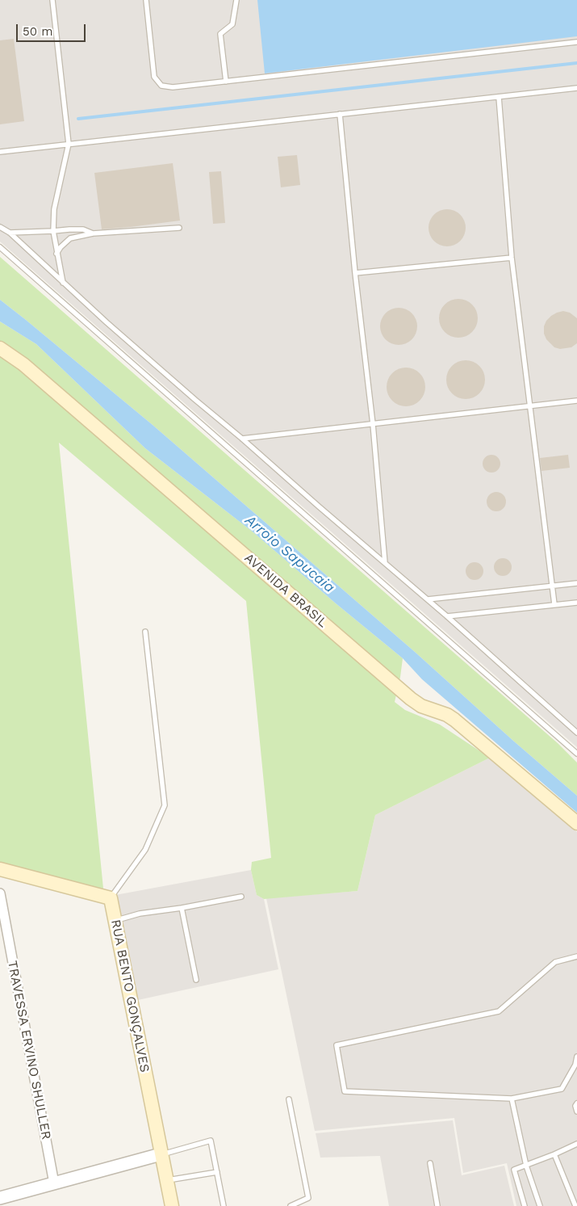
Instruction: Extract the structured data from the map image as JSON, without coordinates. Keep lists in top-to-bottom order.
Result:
{
  "streets": {
    "main road": ["AVENIDA BRASIL", "RUA BENTO GONÇALVES"],
    "street": ["TRAVESSA ERVINO SHULLER"]
  },
  "water": ["Arroio Sapucaia"],
  "scale_bar": "50 m"
}
